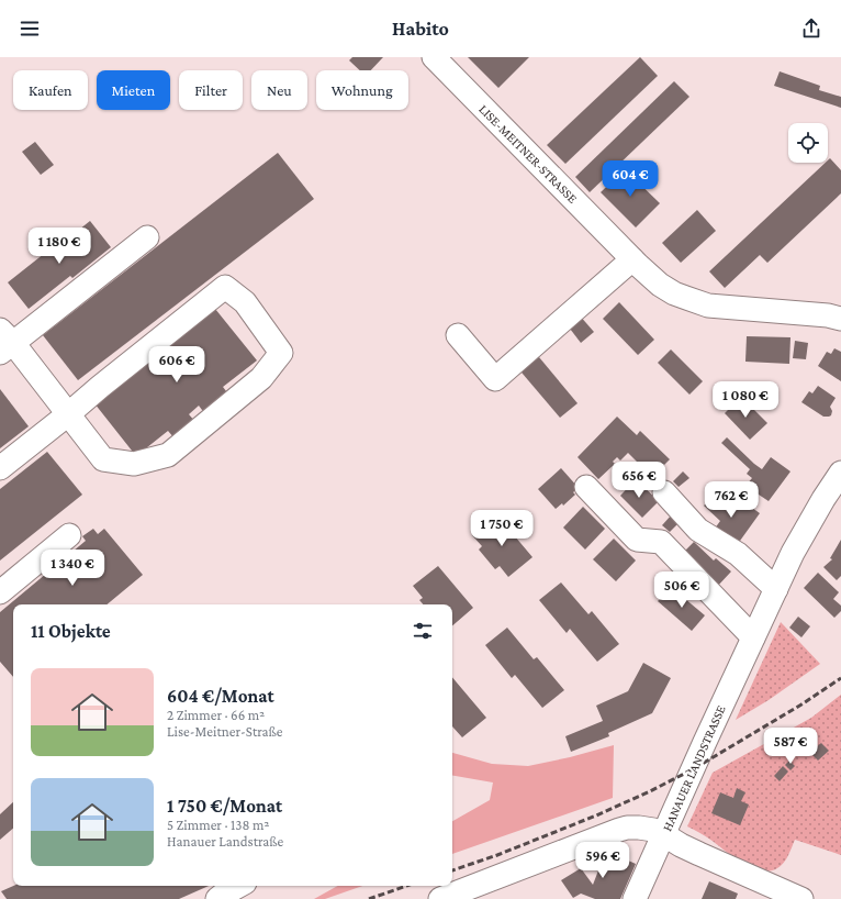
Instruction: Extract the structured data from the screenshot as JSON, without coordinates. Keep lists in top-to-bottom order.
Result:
{
  "streets": {
    "street": ["LISE-MEITNER-STRASSE", "HANAUER LANDSTRASSE"]
  },
  "page": {
    "header": "Habito",
    "chip": [
      "Kaufen",
      "Mieten",
      "Filter",
      "Neu",
      "Wohnung"
    ],
    "price": [
      "604 €",
      "1 180 €",
      "606 €",
      "1 080 €",
      "656 €",
      "762 €",
      "1 750 €",
      "1 340 €",
      "506 €",
      "587 €",
      "596 €"
    ],
    "heading": "11 Objekte",
    "list": [
      {
        "name": "604 €/Monat",
        "note": "2 Zimmer · 66 m² · Lise-Meitner-Straße"
      },
      {
        "name": "1 750 €/Monat",
        "note": "5 Zimmer · 138 m² · Hanauer Landstraße"
      }
    ]
  }
}
